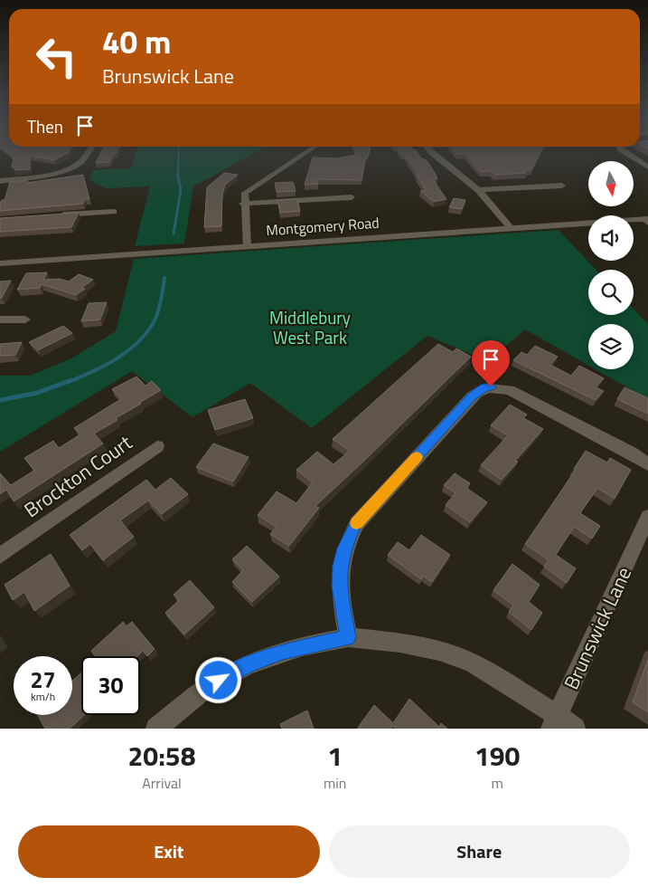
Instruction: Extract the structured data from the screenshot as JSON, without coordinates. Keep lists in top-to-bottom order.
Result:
{
  "streets": {
    "street": ["Montgomery Road", "Brockton Court", "Brunswick Lane"]
  },
  "parks": ["Middlebury West Park"],
  "north": "bottom",
  "page": {
    "turn": ["40 m", "Brunswick Lane"],
    "then": "Then",
    "speed": "27 km/h",
    "limit": "30",
    "eta": [
      "20:58",
      "Arrival",
      "1",
      "min",
      "190",
      "m"
    ],
    "buttons": ["Exit", "Share"]
  }
}
